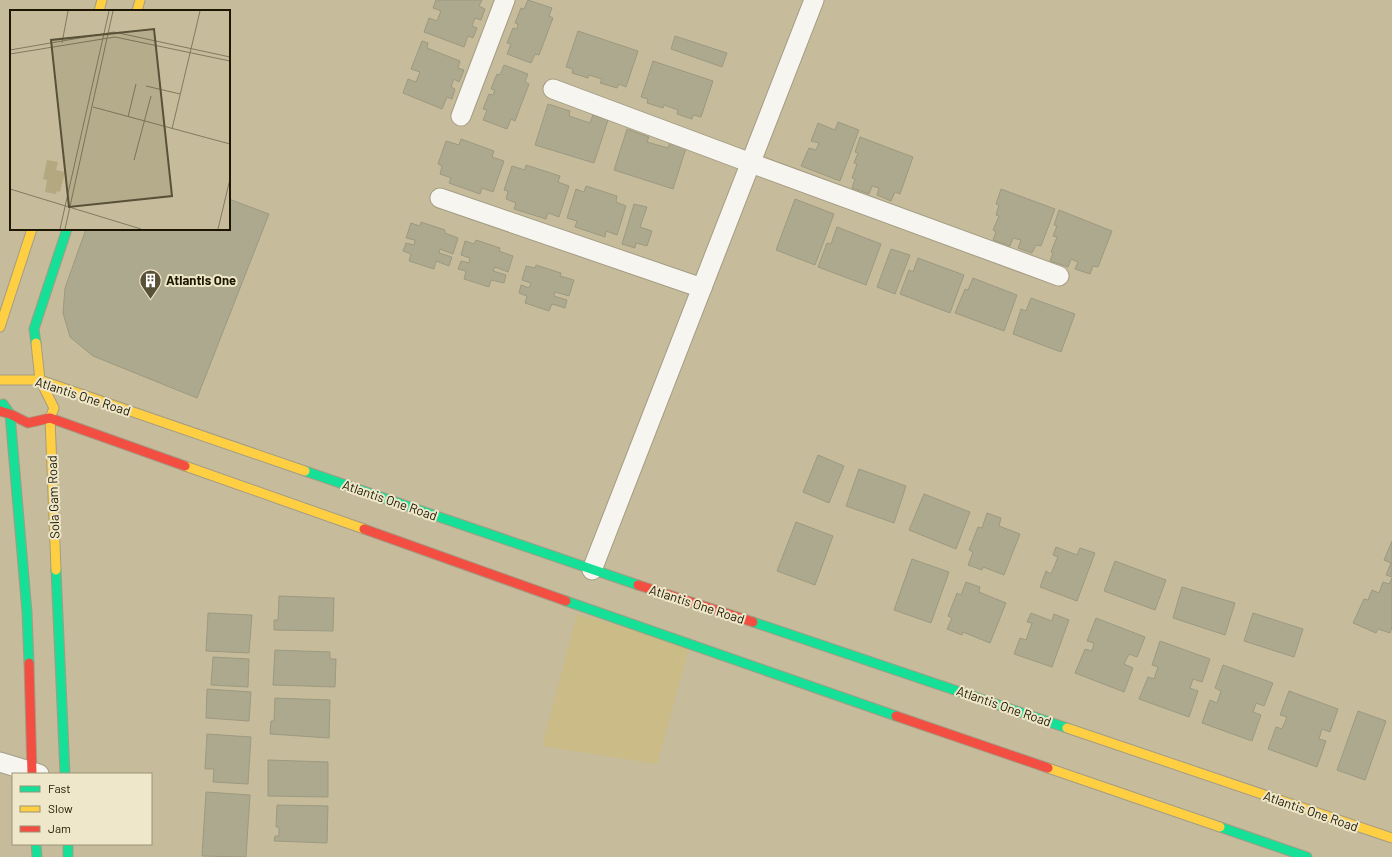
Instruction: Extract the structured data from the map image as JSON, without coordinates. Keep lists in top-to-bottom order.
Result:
{
  "streets": {
    "street": ["Atlantis One Road", "Sola Gam Road"]
  },
  "crossings": [
    ["Atlantis One Road", "Sola Gam Road"]
  ],
  "places": {
    "building": ["Atlantis One"]
  },
  "legend": ["Fast", "Slow", "Jam"]
}
